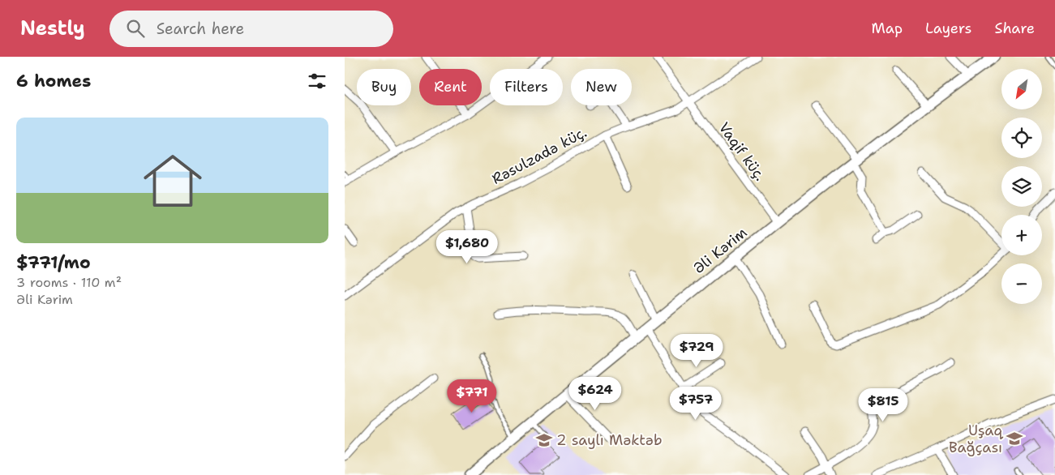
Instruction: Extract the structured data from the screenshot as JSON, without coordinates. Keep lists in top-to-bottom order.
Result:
{
  "streets": {
    "main road": ["Əli Kərim"],
    "street": ["Vaqif küç.", "Rəsulzadə küç."]
  },
  "crossings": [
    ["Vaqif küç.", "Rəsulzadə küç."],
    ["Vaqif küç.", "Əli Kərim"]
  ],
  "places": {
    "school or university": ["Uşaq Bağçası", "2 saylı Məktəb"]
  },
  "north": "bottom left",
  "page": {
    "header": "Nestly",
    "search": "Search here",
    "nav": ["Map", "Layers", "Share"],
    "heading": "6 homes",
    "map_buttons": ["+", "−"],
    "chip": [
      "Buy",
      "Rent",
      "Filters",
      "New"
    ],
    "list": [
      {
        "name": "$771/mo",
        "note": "3 rooms · 110 m² · Əli Kərim"
      }
    ],
    "price": [
      "$1,680",
      "$729",
      "$624",
      "$771",
      "$757",
      "$815"
    ]
  }
}
